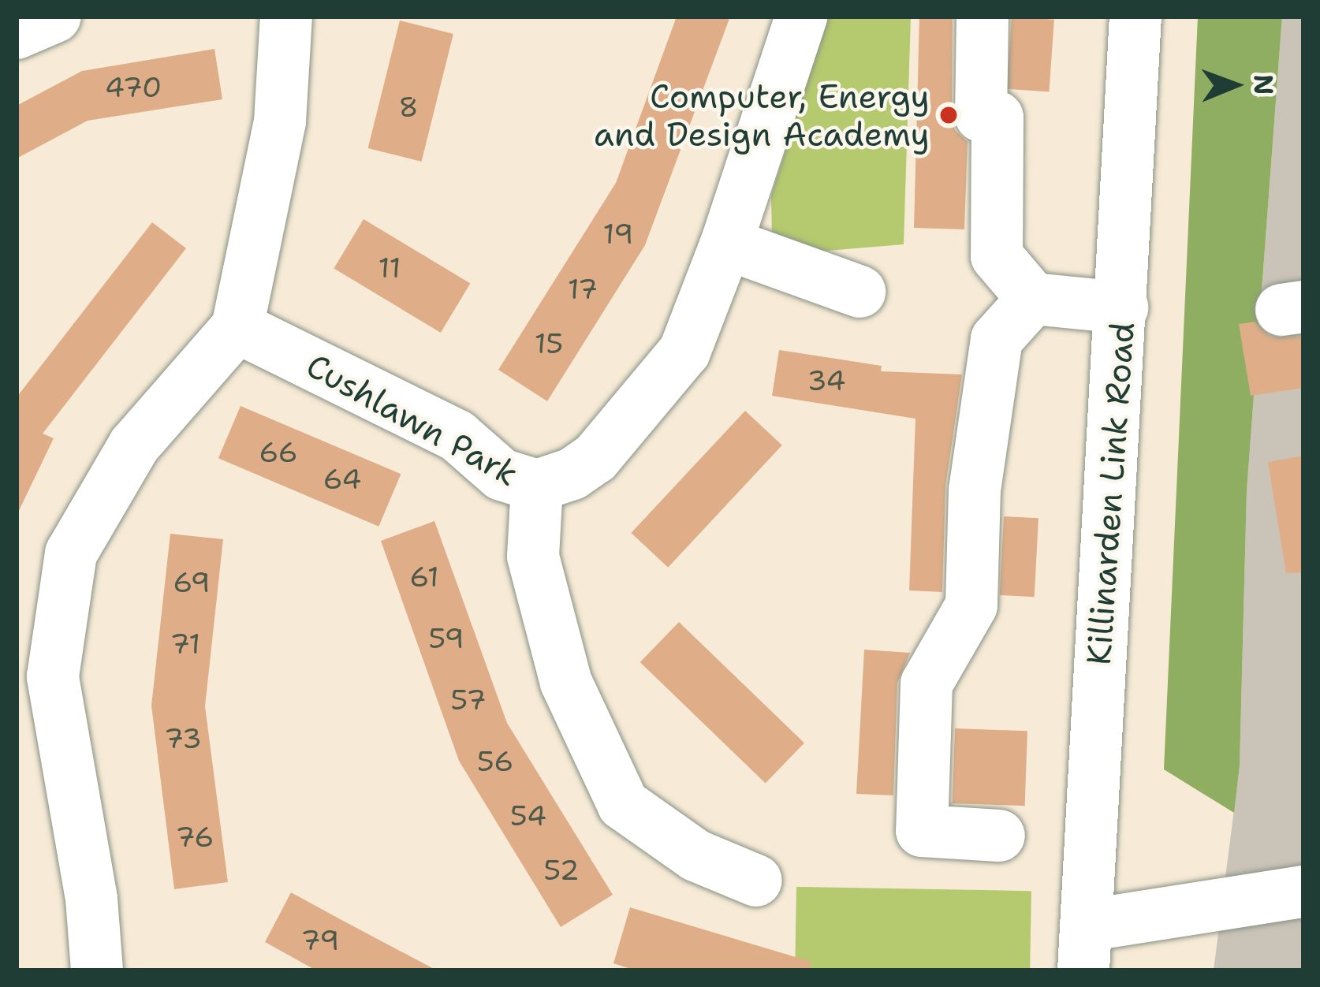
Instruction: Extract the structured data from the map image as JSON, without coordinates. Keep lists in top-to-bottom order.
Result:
{
  "streets": {
    "street": ["Cushlawn Park", "Killinarden Link Road"]
  },
  "places": ["Computer, Energy and Design Academy"],
  "house_numbers": [
    "470",
    "8",
    "19",
    "11",
    "17",
    "15",
    "34",
    "66",
    "64",
    "61",
    "69",
    "59",
    "71",
    "57",
    "73",
    "56",
    "54",
    "76",
    "52",
    "79"
  ],
  "north": "right"
}
